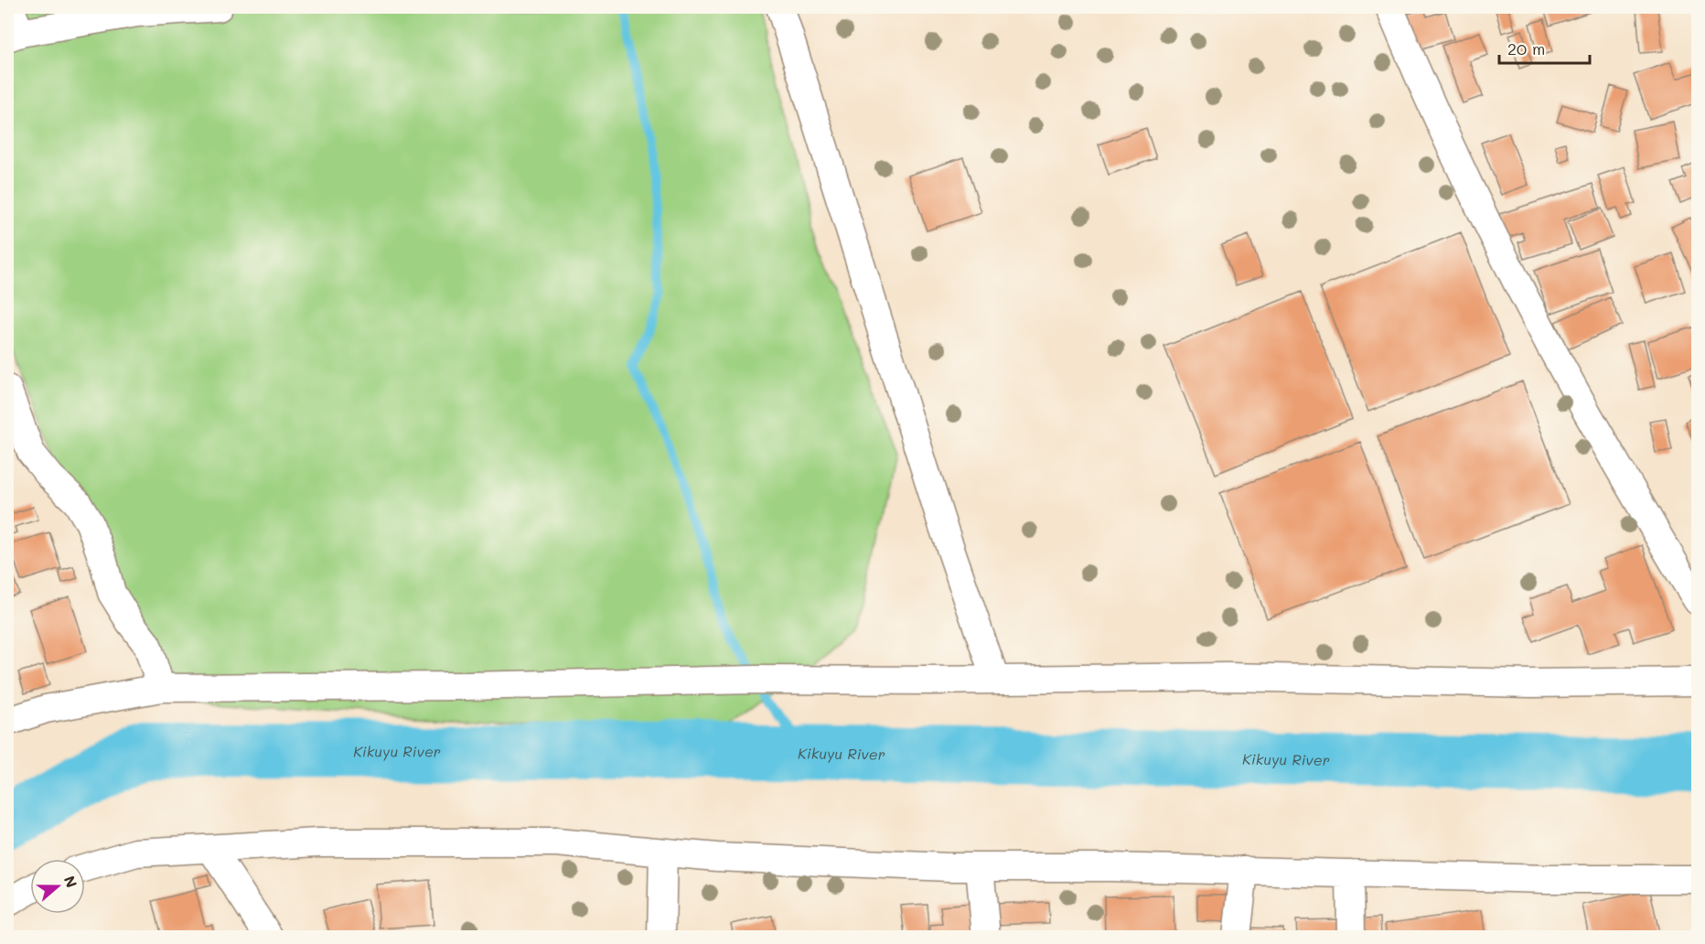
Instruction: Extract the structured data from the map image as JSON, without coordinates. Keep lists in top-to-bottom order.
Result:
{
  "water": ["Kikuyu River"],
  "scale_bar": "20 m",
  "north": "right"
}
